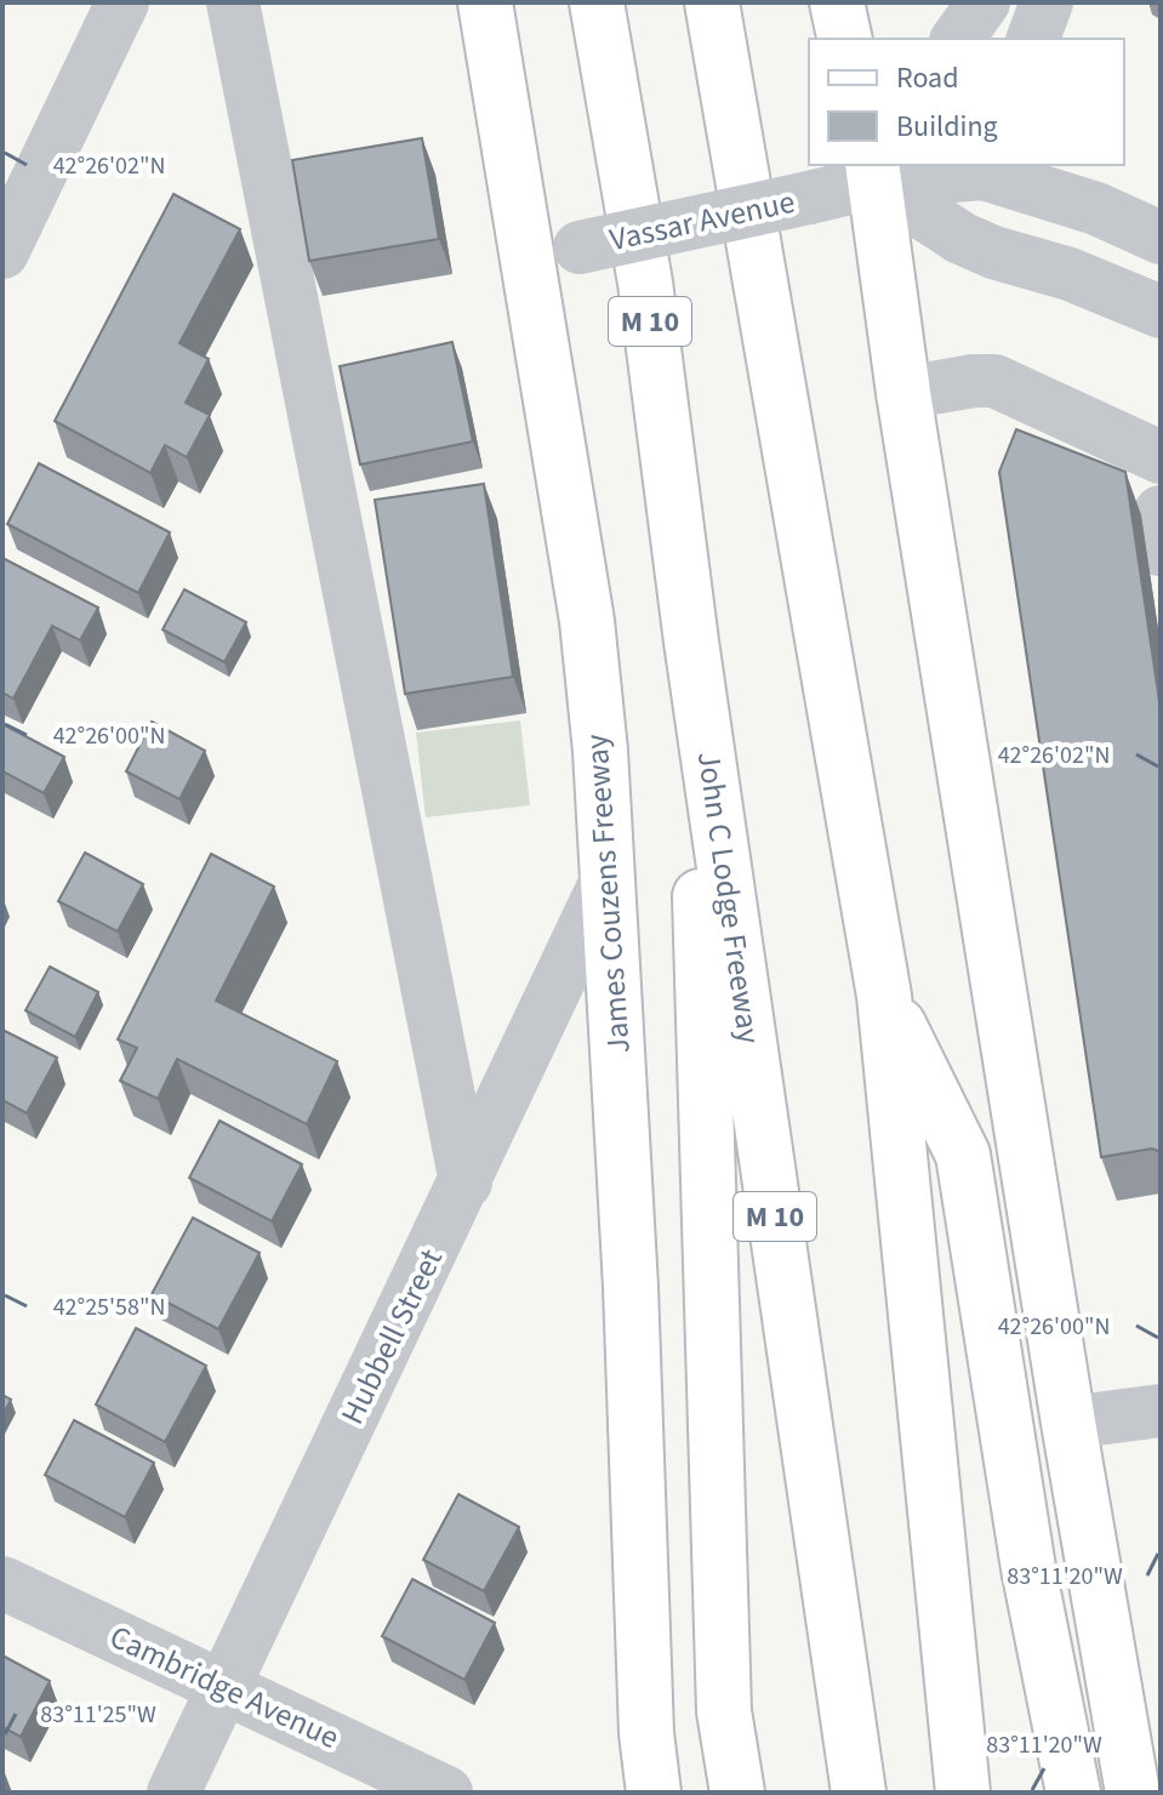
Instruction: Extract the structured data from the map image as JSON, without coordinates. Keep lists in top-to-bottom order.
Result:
{
  "streets": {
    "main road": ["M 10", "James Couzens Freeway", "John C Lodge Freeway"],
    "street": ["Vassar Avenue", "Hubbell Street", "Cambridge Avenue"]
  },
  "crossings": [
    ["Vassar Avenue", "James Couzens Freeway"],
    ["James Couzens Freeway", "Hubbell Street"],
    ["Hubbell Street", "Cambridge Avenue"]
  ],
  "legend": ["Road", "Building"],
  "coordinates": [
    "42°26'02\"N",
    "42°26'00\"N",
    "42°25'58\"N",
    "83°11'20\"W",
    "83°11'25\"W"
  ]
}
